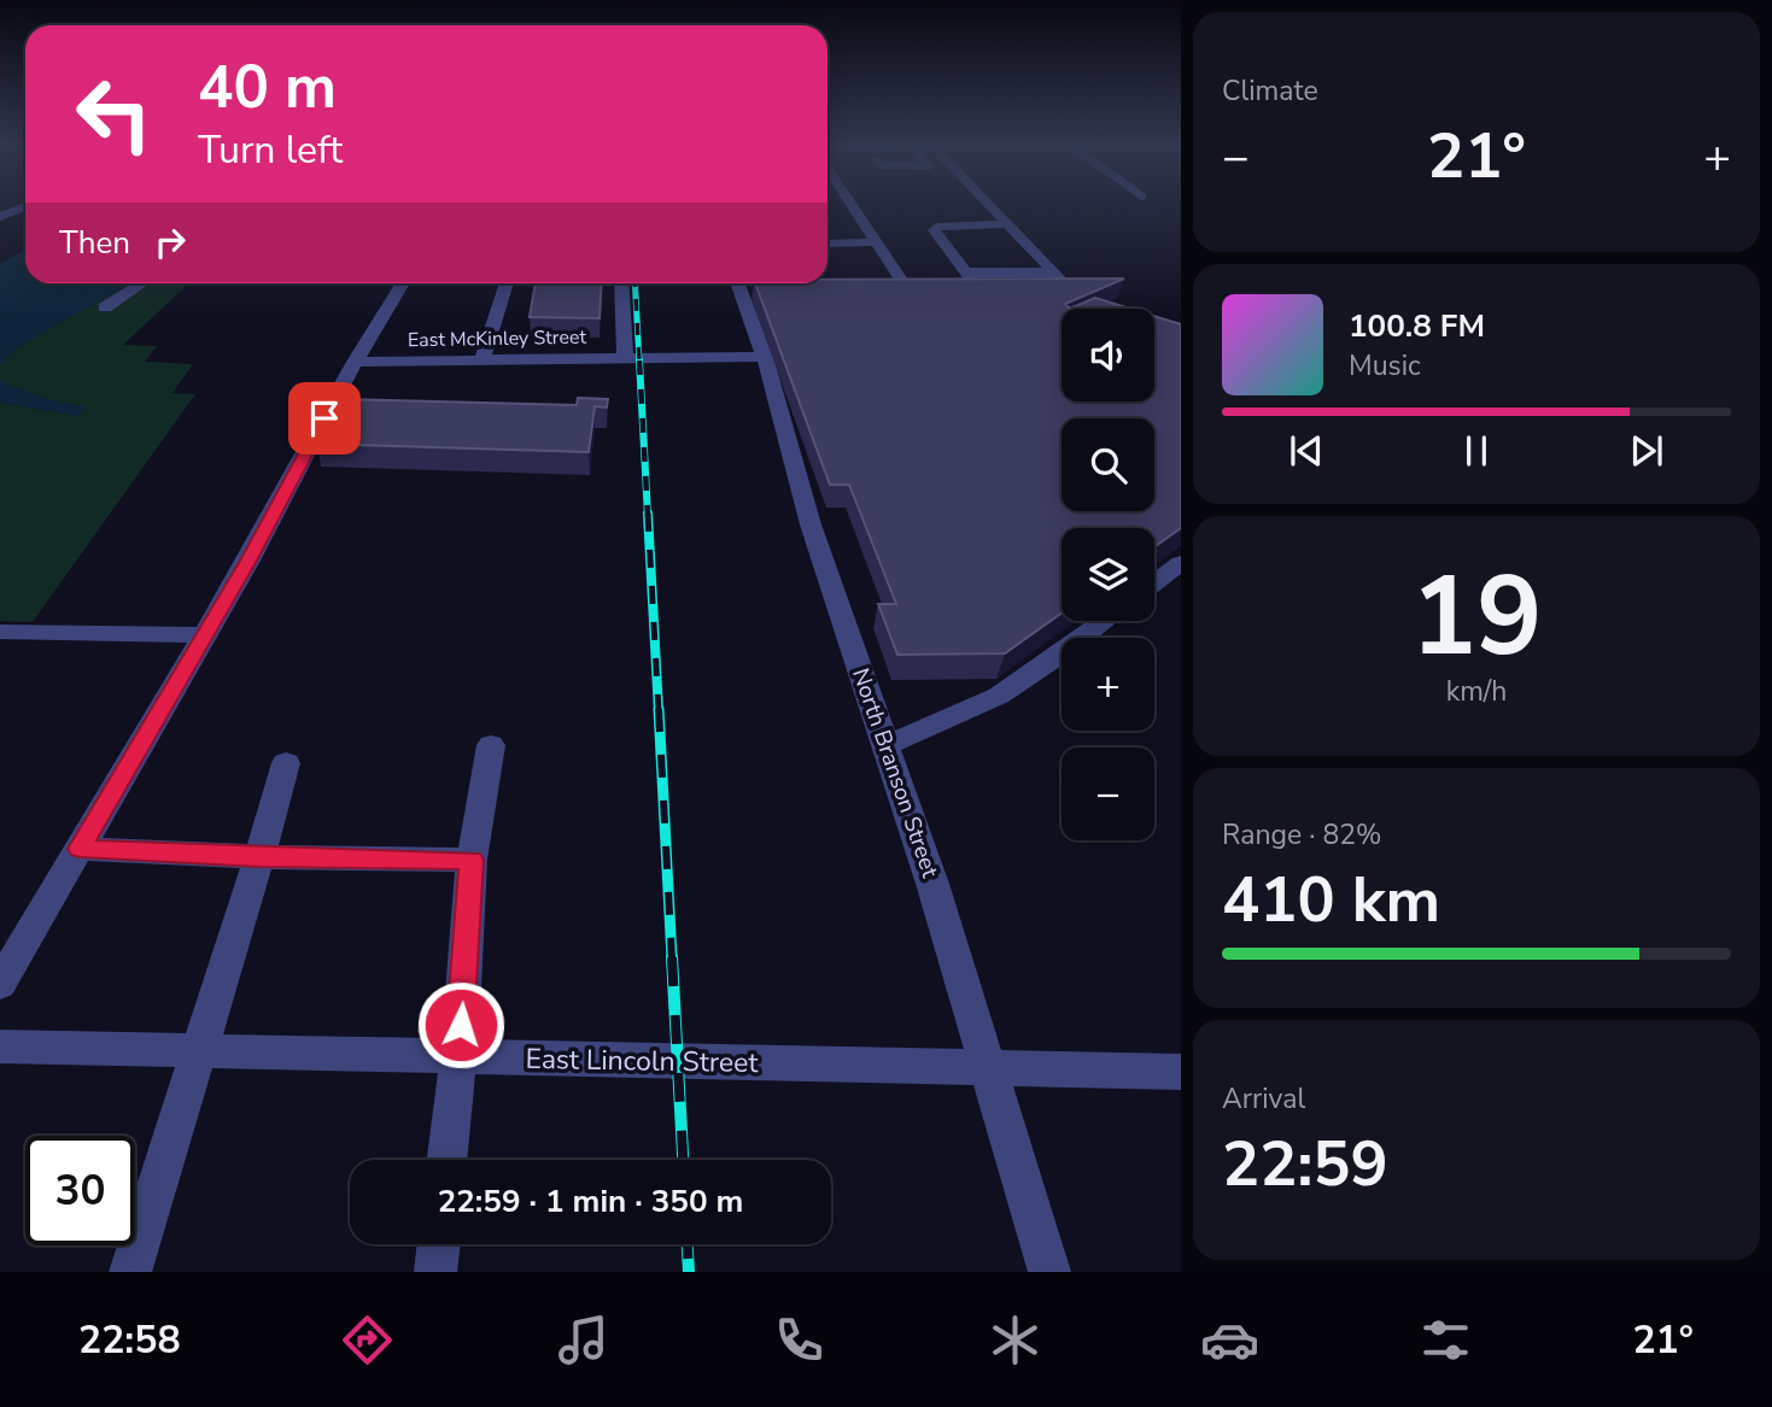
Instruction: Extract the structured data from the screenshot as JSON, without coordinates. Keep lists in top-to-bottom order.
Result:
{
  "streets": {
    "street": ["East McKinley Street", "North Branson Street", "East Lincoln Street"]
  },
  "crossings": [
    ["East McKinley Street", "North Branson Street"],
    ["North Branson Street", "East Lincoln Street"]
  ],
  "page": {
    "tile": [
      "Climate",
      ["19", "km/h"],
      ["Range · 82%", "410 km"],
      ["Arrival", "22:59"]
    ],
    "turn": ["40 m", "Turn left"],
    "heat": ["−", "21°", "+"],
    "then": "Then",
    "song": ["100.8 FM", "Music"],
    "map_buttons": ["+", "−"],
    "limit": "30",
    "trip": "22:59 · 1 min · 350 m",
    "tabs": ["22:58", "21°"]
  }
}
